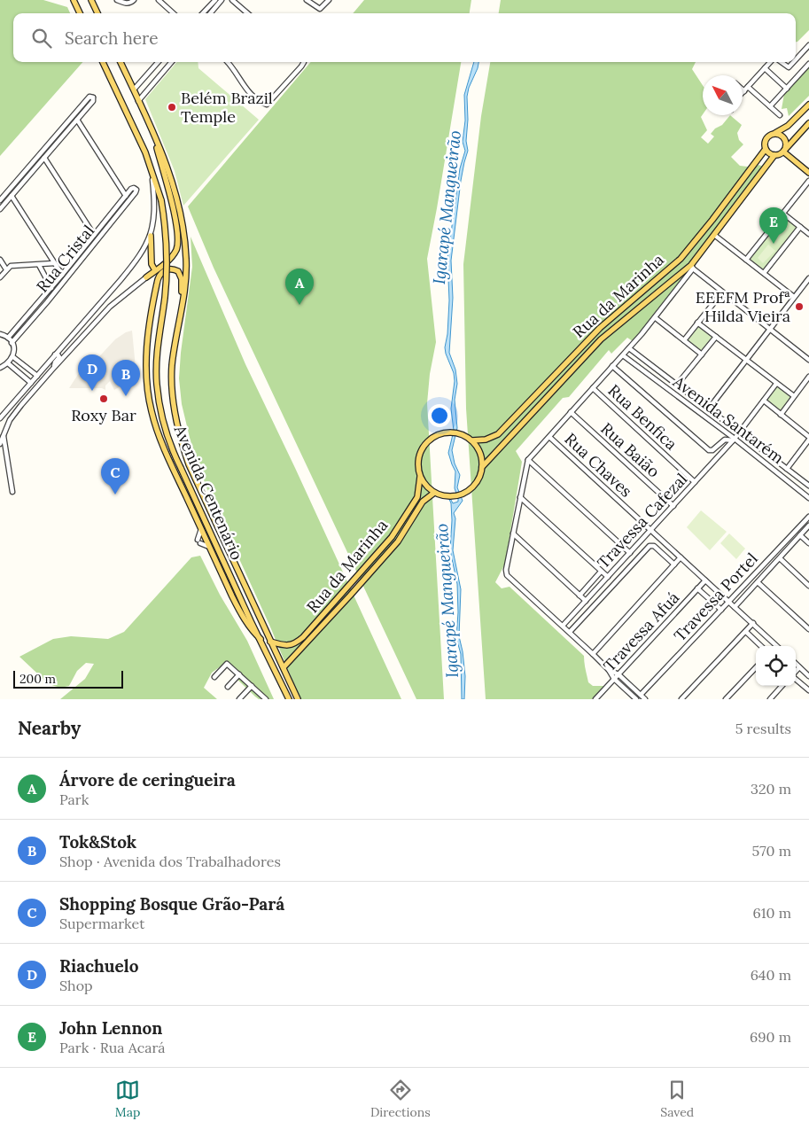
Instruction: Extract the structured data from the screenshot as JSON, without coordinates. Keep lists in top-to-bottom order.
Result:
{
  "streets": {
    "main road": ["Rua da Marinha", "Avenida Centenário"],
    "street": [
      "Rua Cristal",
      "Rua Benfica",
      "Avenida Santarém",
      "Rua Baião",
      "Rua Chaves",
      "Travessa Cafezal",
      "Travessa Portel",
      "Travessa Afuá"
    ]
  },
  "crossings": [
    ["Rua da Marinha", "Rua Benfica"],
    ["Rua da Marinha", "Avenida Santarém"],
    ["Rua da Marinha", "Rua Baião"],
    ["Rua da Marinha", "Rua Chaves"],
    ["Rua da Marinha", "Avenida Centenário"],
    ["Rua Benfica", "Travessa Cafezal"],
    ["Avenida Santarém", "Travessa Cafezal"],
    ["Rua Baião", "Travessa Cafezal"],
    ["Rua Chaves", "Travessa Cafezal"],
    ["Rua Chaves", "Travessa Portel"],
    ["Rua Chaves", "Travessa Afuá"]
  ],
  "water": ["Igarapé Mangueirão"],
  "places": ["Belém Brazil Temple", "EEEFM Profª Hilda Vieira", "Roxy Bar"],
  "scale_bar": "200 m",
  "north": "top left",
  "page": {
    "search": "Search here",
    "pins": [
      "E",
      "A",
      "D",
      "B",
      "C"
    ],
    "scale": "200 m",
    "heading": ["Nearby", "5 results"],
    "list": [
      {
        "mark": "A",
        "name": "Árvore de ceringueira",
        "note": "Park",
        "value": "320 m"
      },
      {
        "mark": "B",
        "name": "Tok&Stok",
        "note": "Shop · Avenida dos Trabalhadores",
        "value": "570 m"
      },
      {
        "mark": "C",
        "name": "Shopping Bosque Grão-Pará",
        "note": "Supermarket",
        "value": "610 m"
      },
      {
        "mark": "D",
        "name": "Riachuelo",
        "note": "Shop",
        "value": "640 m"
      },
      {
        "mark": "E",
        "name": "John Lennon",
        "note": "Park · Rua Acará",
        "value": "690 m"
      }
    ],
    "nav": ["Map", "Directions", "Saved"]
  }
}
